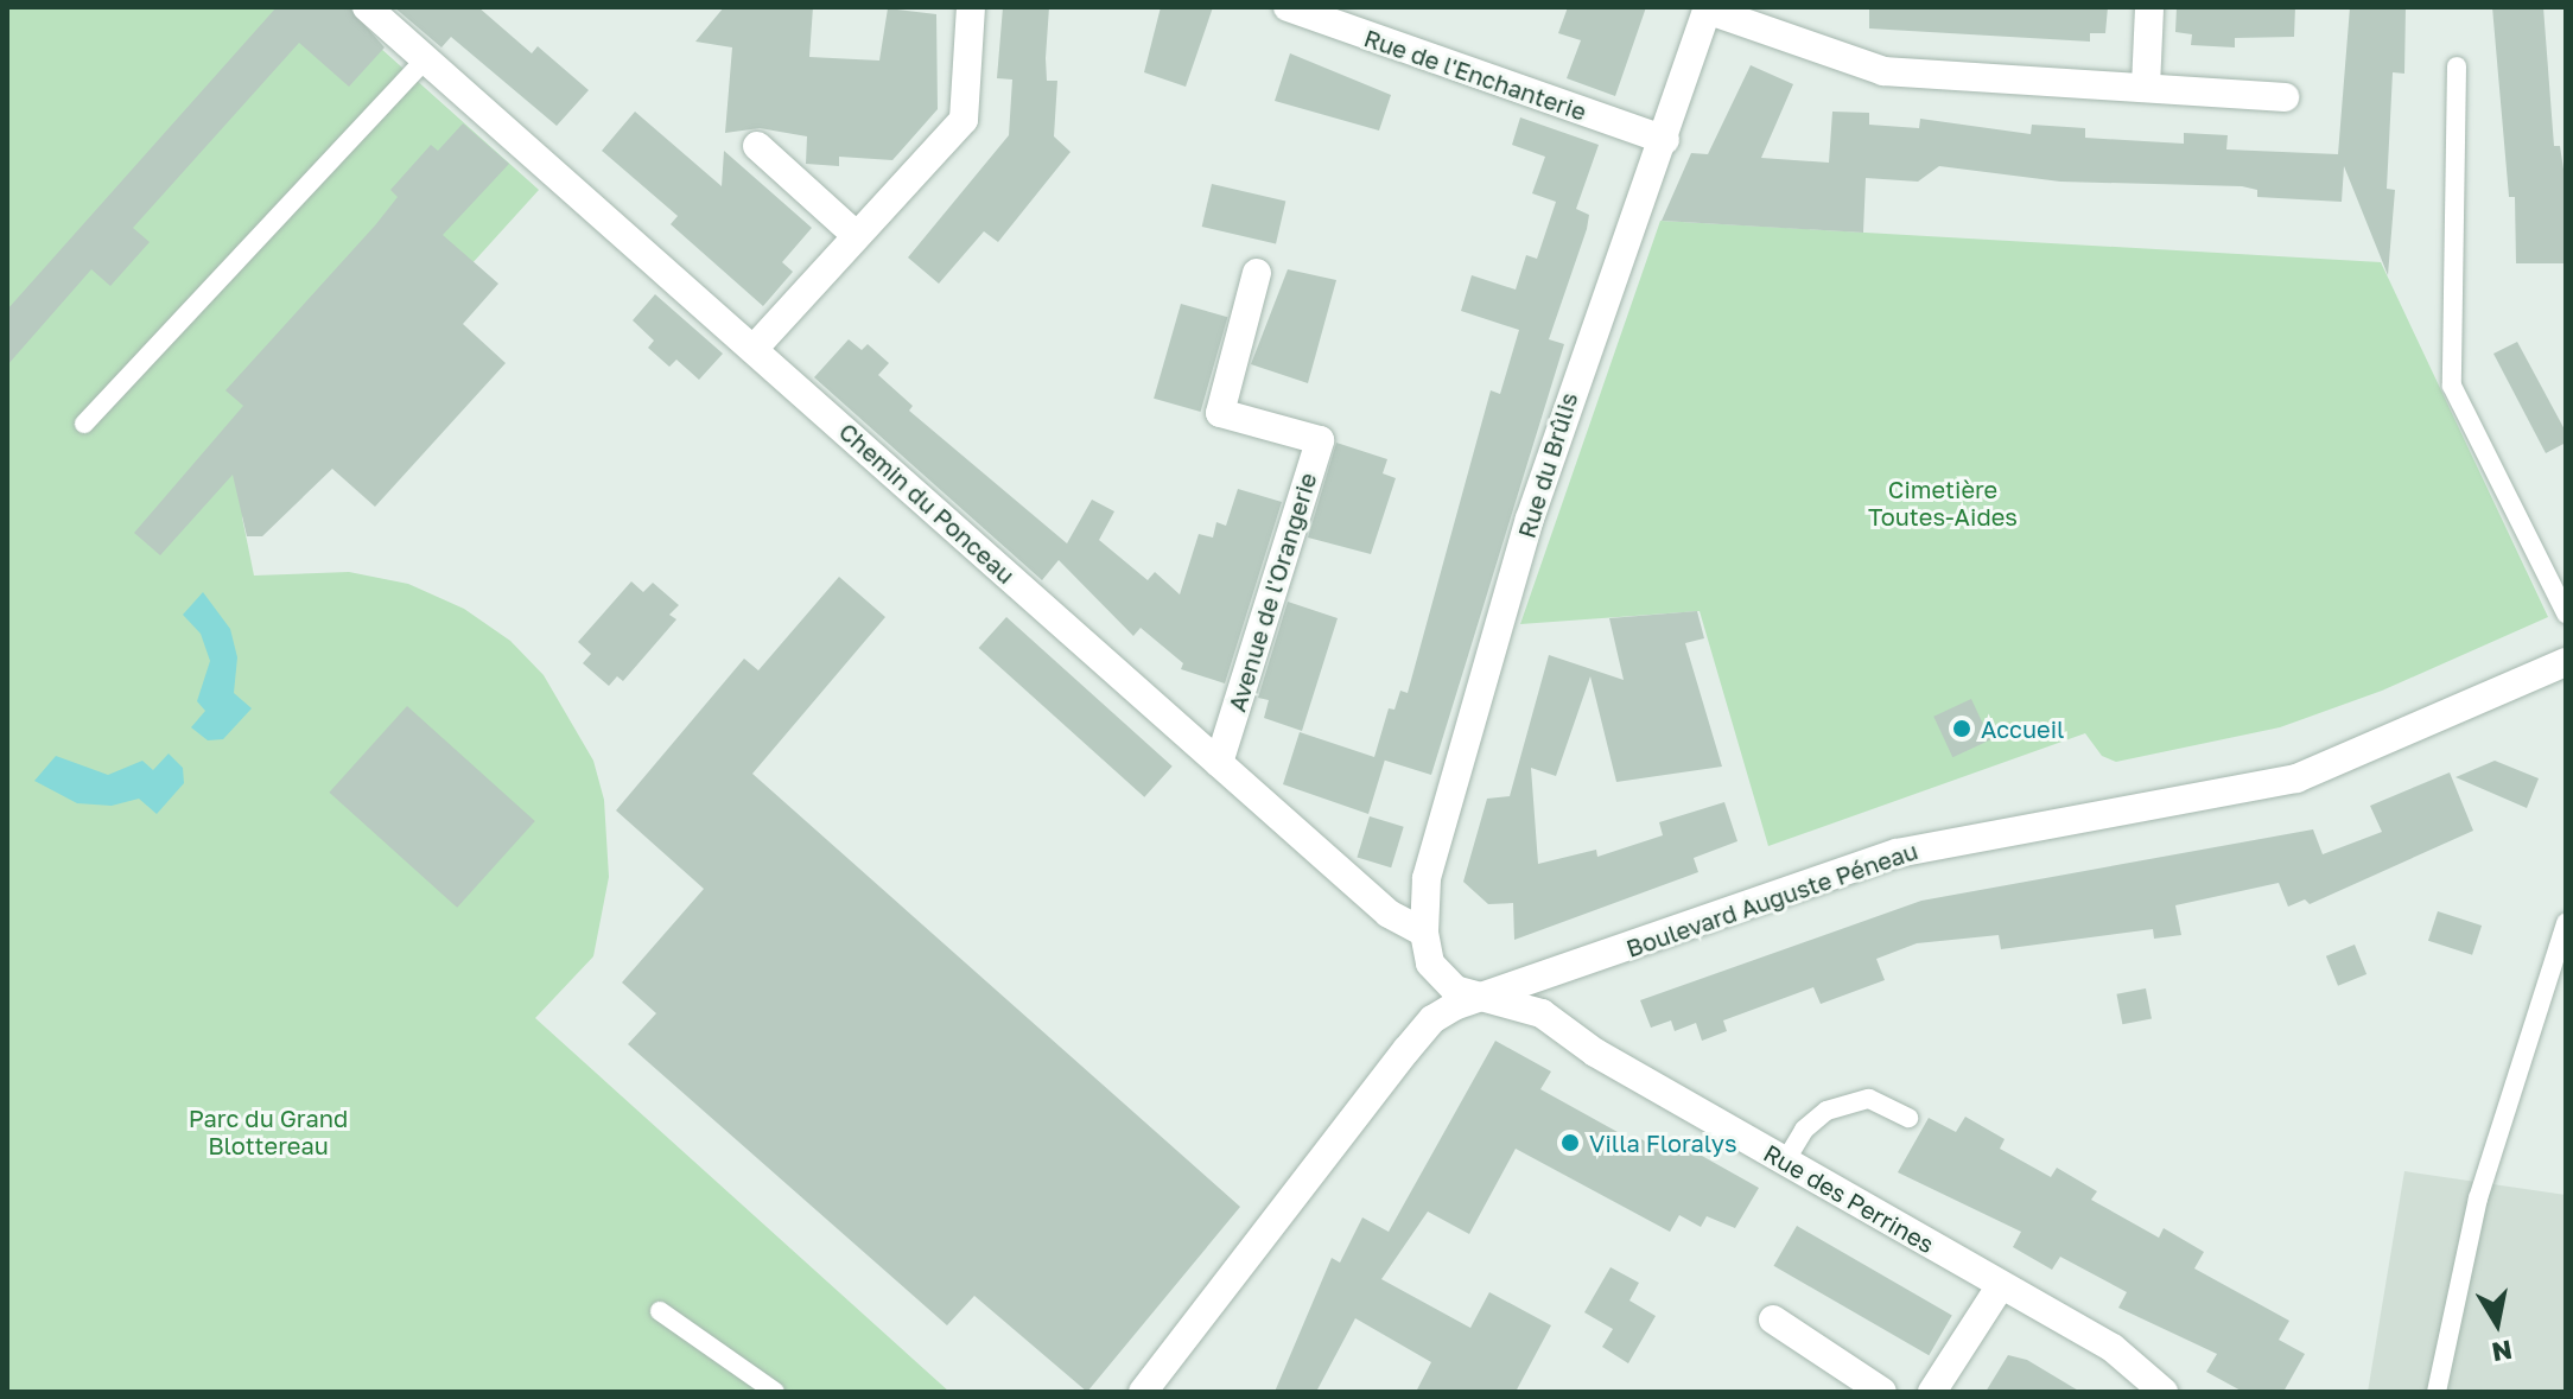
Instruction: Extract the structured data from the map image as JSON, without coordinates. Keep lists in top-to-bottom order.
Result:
{
  "streets": {
    "street": [
      "Rue de l'Enchanterie",
      "Rue du Brûlis",
      "Chemin du Ponceau",
      "Avenue de l'Orangerie",
      "Boulevard Auguste Péneau",
      "Rue des Perrines"
    ]
  },
  "crossings": [
    ["Rue de l'Enchanterie", "Rue du Brûlis"],
    ["Rue du Brûlis", "Chemin du Ponceau"],
    ["Chemin du Ponceau", "Avenue de l'Orangerie"],
    ["Boulevard Auguste Péneau", "Rue des Perrines"]
  ],
  "parks": ["Cimetière Toutes-Aides", "Parc du Grand Blottereau"],
  "places": ["Accueil", "Villa Floralys"],
  "north": "bottom"
}
